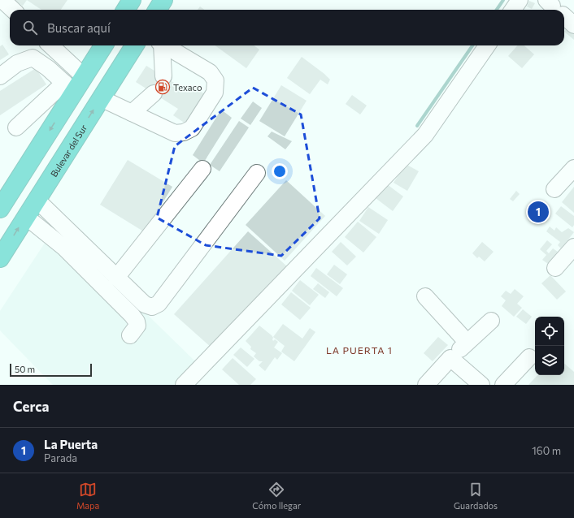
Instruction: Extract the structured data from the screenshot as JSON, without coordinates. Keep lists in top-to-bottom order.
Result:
{
  "streets": {
    "highway": ["Bulevar del Sur"]
  },
  "districts": ["LA PUERTA 1"],
  "places": {
    "fuel station": ["Texaco"]
  },
  "scale_bar": "50 m",
  "page": {
    "search": "Buscar aquí",
    "pins": "1",
    "scale": "50 m",
    "heading": "Cerca",
    "list": [
      {
        "mark": "1",
        "name": "La Puerta",
        "note": "Parada",
        "value": "160 m"
      }
    ],
    "nav": ["Mapa", "Cómo llegar", "Guardados"]
  }
}
